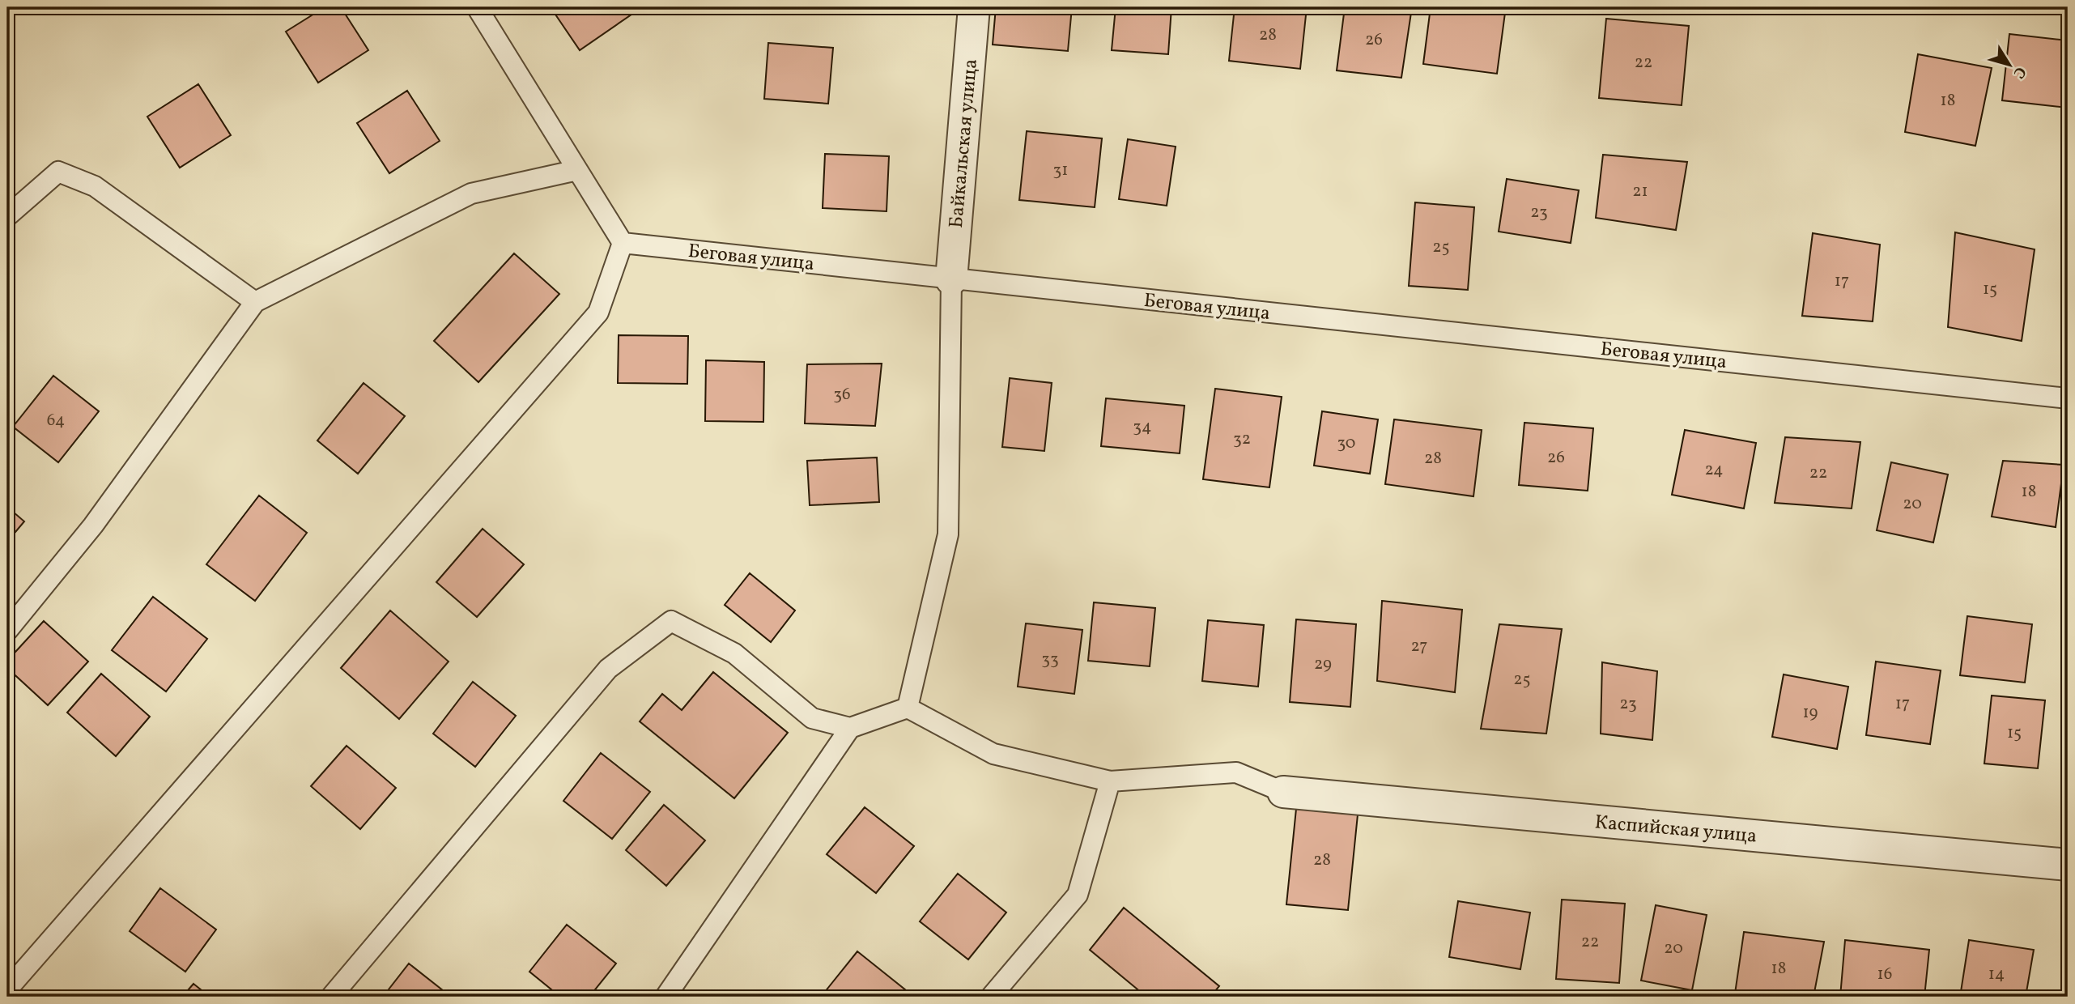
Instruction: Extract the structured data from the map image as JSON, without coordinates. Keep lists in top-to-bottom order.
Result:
{
  "streets": {
    "street": ["Байкальская улица", "Каспийская улица"],
    "lane": ["Беговая улица"]
  },
  "crossings": [
    ["Байкальская улица", "Беговая улица"]
  ],
  "house_numbers": [
    "28",
    "26",
    "22",
    "18",
    "31",
    "21",
    "23",
    "25",
    "17",
    "15",
    "36",
    "64",
    "34",
    "32",
    "30",
    "26",
    "28",
    "24",
    "22",
    "18",
    "20",
    "27",
    "33",
    "29",
    "25",
    "23",
    "17",
    "19",
    "15",
    "28",
    "22",
    "20",
    "18",
    "16",
    "14"
  ],
  "north": "bottom right"
}
